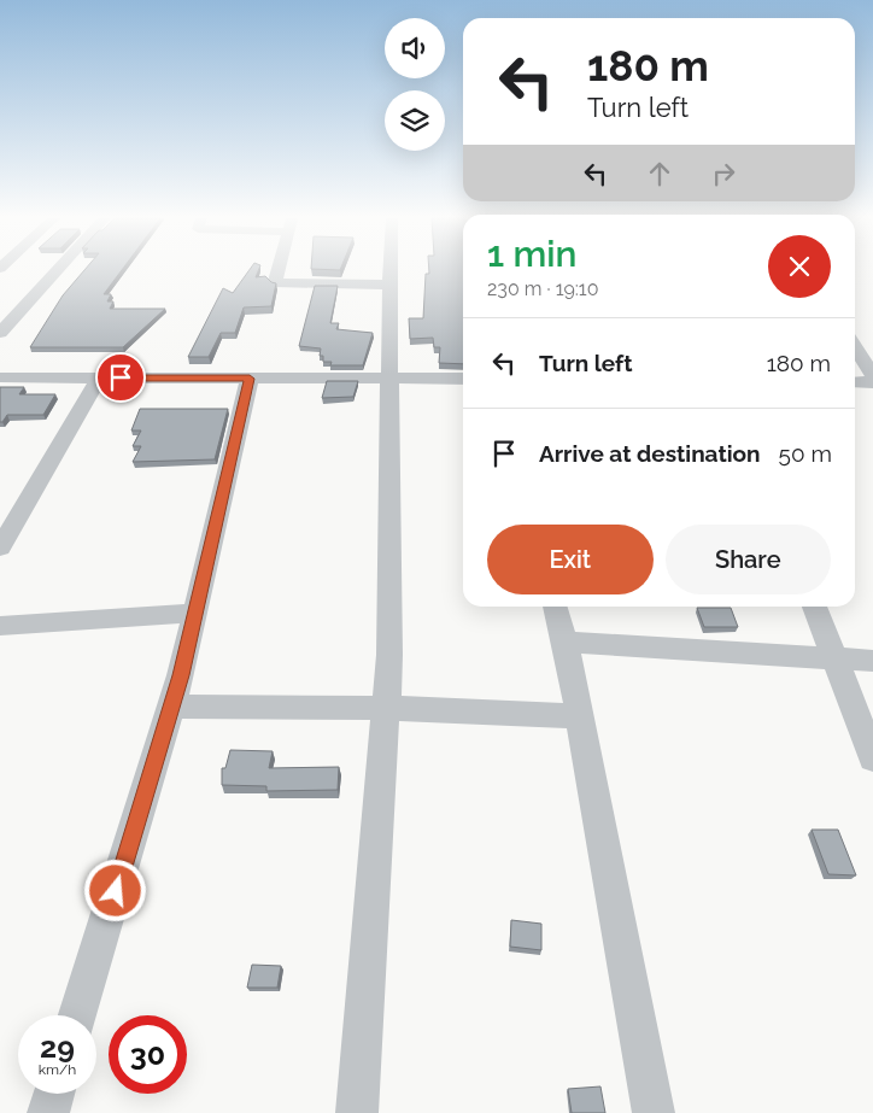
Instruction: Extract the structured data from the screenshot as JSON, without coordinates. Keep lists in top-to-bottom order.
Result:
{
  "page": {
    "turn": ["180 m", "Turn left"],
    "heading": ["1 min", "230 m · 19:10"],
    "list": [
      {
        "name": "Turn left",
        "value": "180 m"
      },
      {
        "name": "Arrive at destination",
        "value": "50 m"
      }
    ],
    "buttons": ["Exit", "Share"],
    "speed": "29 km/h",
    "limit": "30"
  }
}
